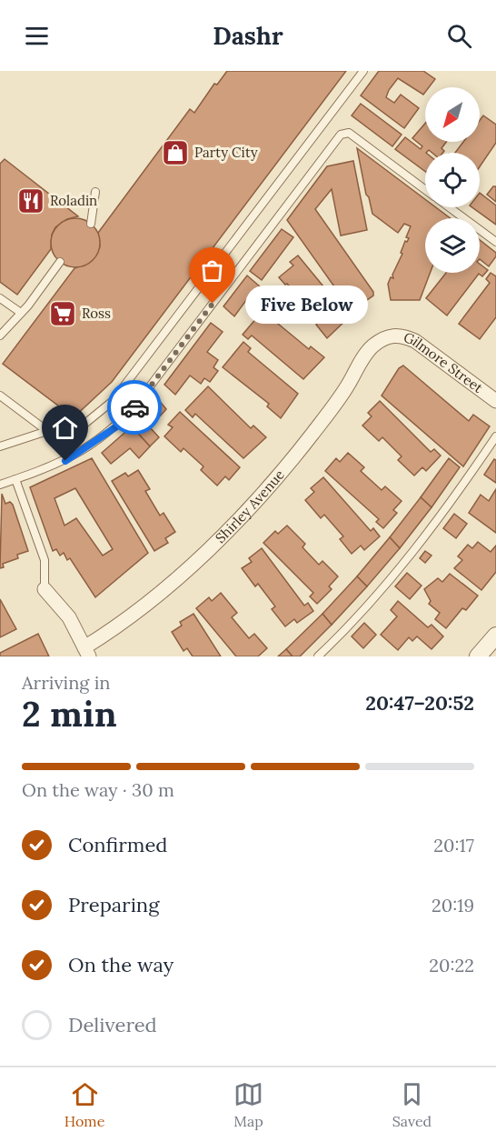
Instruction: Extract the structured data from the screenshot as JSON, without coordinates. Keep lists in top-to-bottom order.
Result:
{
  "streets": {
    "street": ["Gilmore Street", "Shirley Avenue"]
  },
  "crossings": [
    ["Gilmore Street", "Shirley Avenue"]
  ],
  "places": {
    "shop": ["Party City"],
    "restaurant": ["Roladin"],
    "other": ["Five Below"],
    "supermarket": ["Ross"]
  },
  "north": "bottom left",
  "page": {
    "header": "Dashr",
    "bubble": "Five Below",
    "heading": ["2 min", "Arriving in", "20:47–20:52"],
    "bar": "On the way · 30 m",
    "list": [
      ["Confirmed", "20:17"],
      ["Preparing", "20:19"],
      ["On the way", "20:22"],
      "Delivered"
    ],
    "tabs": ["Home", "Map", "Saved"]
  }
}
